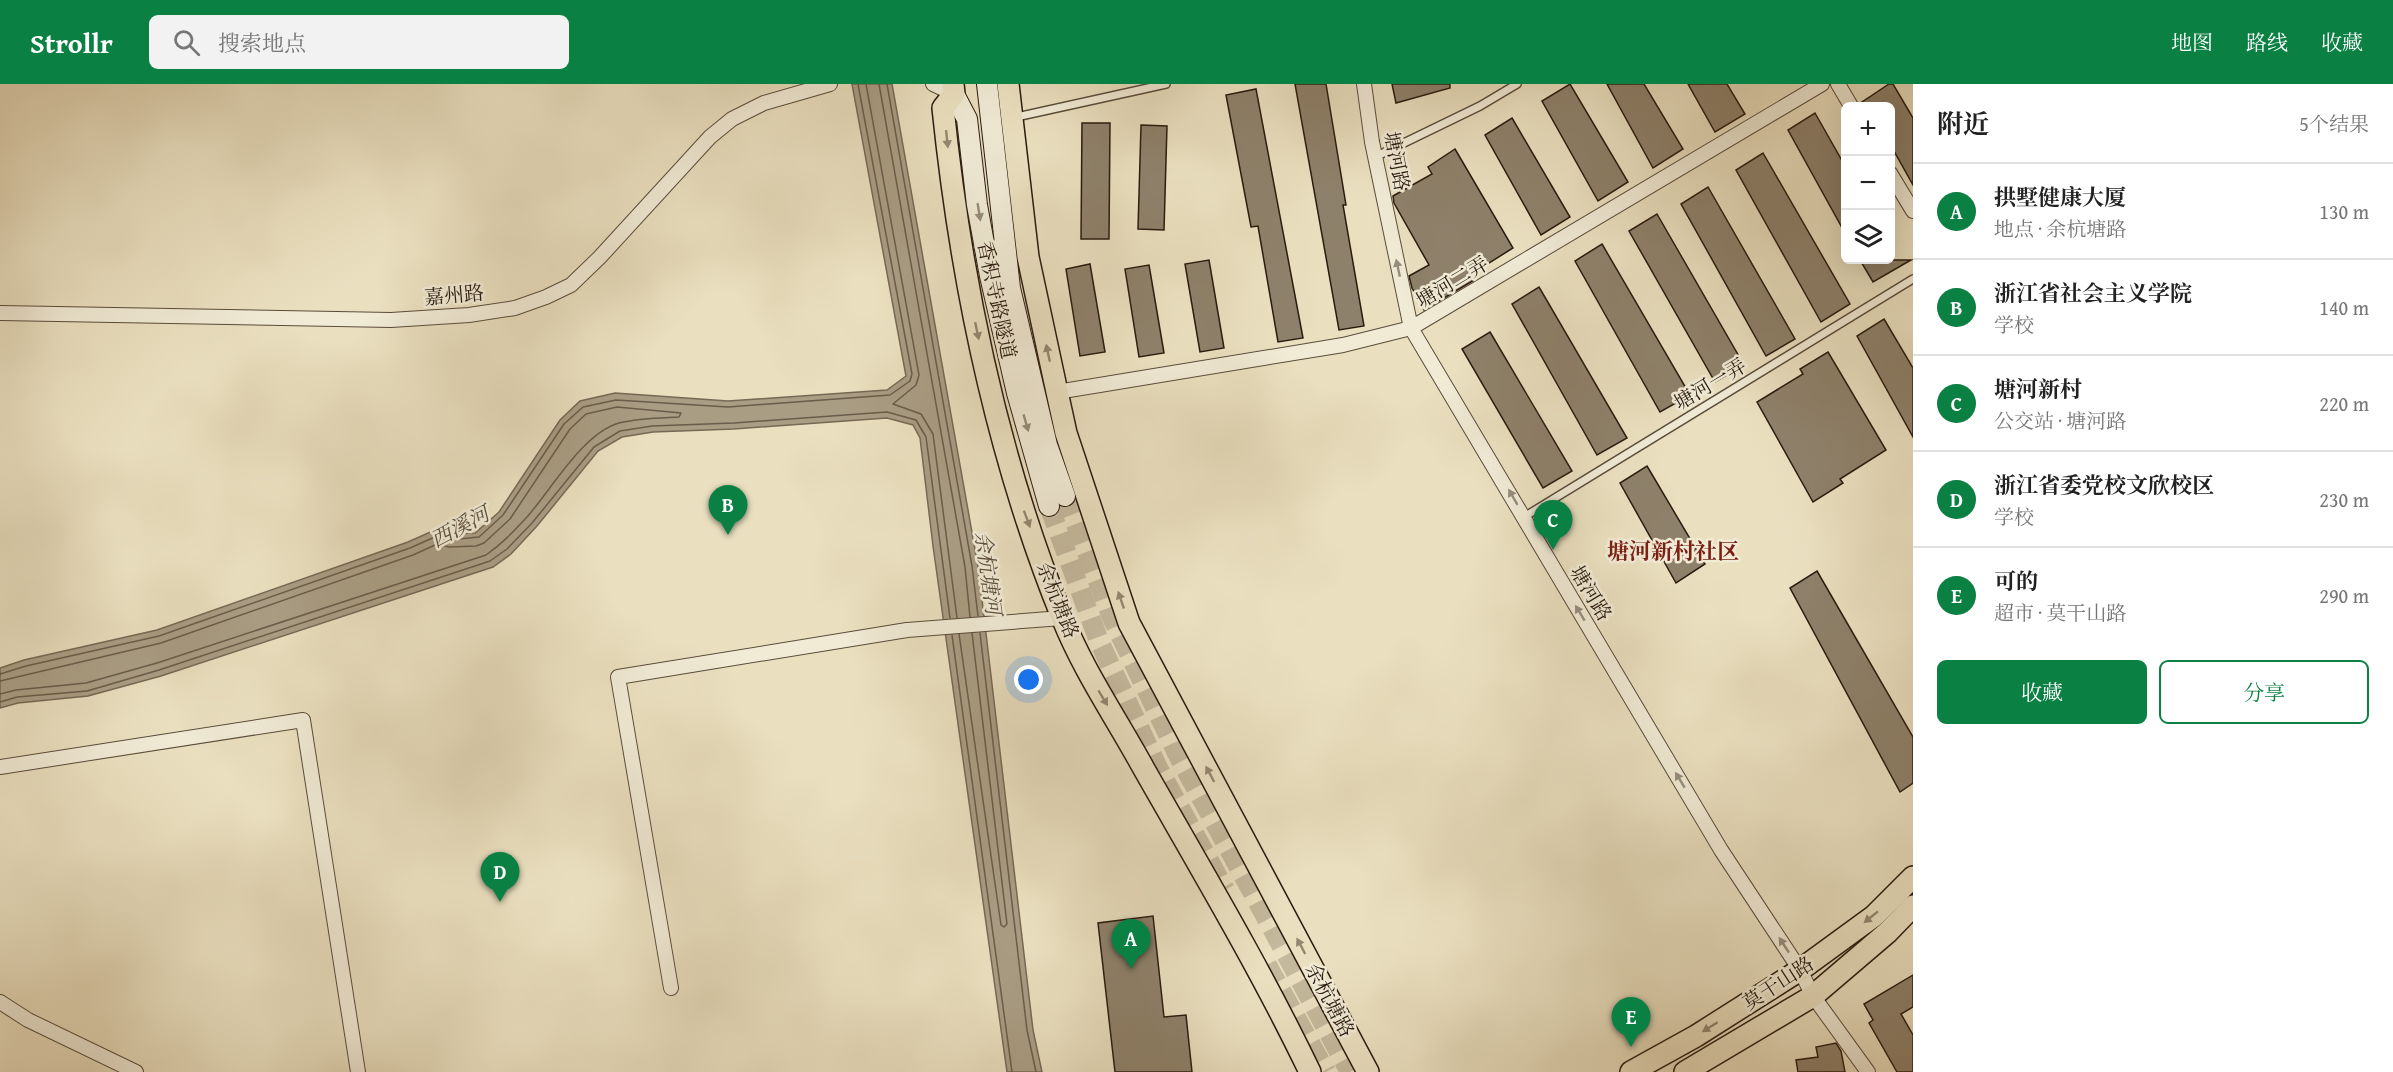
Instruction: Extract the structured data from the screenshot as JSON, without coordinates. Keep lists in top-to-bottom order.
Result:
{
  "streets": {
    "main road": ["香积寺路隧道", "余杭塘路", "莫干山路"],
    "street": ["塘河路", "塘河二弄", "嘉州路"],
    "lane": ["塘河一弄"]
  },
  "crossings": [
    ["塘河路", "塘河二弄"],
    ["塘河路", "塘河一弄"],
    ["塘河路", "莫干山路"],
    ["塘河二弄", "余杭塘路"],
    ["香积寺路隧道", "余杭塘路"]
  ],
  "one_way": ["塘河路"],
  "districts": ["塘河新村社区"],
  "water": ["西溪河", "余杭塘河"],
  "page": {
    "header": "Strollr",
    "search": "搜索地点",
    "nav": ["地图", "路线", "收藏"],
    "heading": ["附近", "5个结果"],
    "map_buttons": ["+", "−"],
    "list": [
      {
        "mark": "A",
        "name": "拱墅健康大厦",
        "note": "地点 · 余杭塘路",
        "value": "130 m"
      },
      {
        "mark": "B",
        "name": "浙江省社会主义学院",
        "note": "学校",
        "value": "140 m"
      },
      {
        "mark": "C",
        "name": "塘河新村",
        "note": "公交站 · 塘河路",
        "value": "220 m"
      },
      {
        "mark": "D",
        "name": "浙江省委党校文欣校区",
        "note": "学校",
        "value": "230 m"
      },
      {
        "mark": "E",
        "name": "可的",
        "note": "超市 · 莫干山路",
        "value": "290 m"
      }
    ],
    "pins": [
      "B",
      "C",
      "D",
      "A",
      "E"
    ],
    "buttons": ["收藏", "分享"]
  }
}
